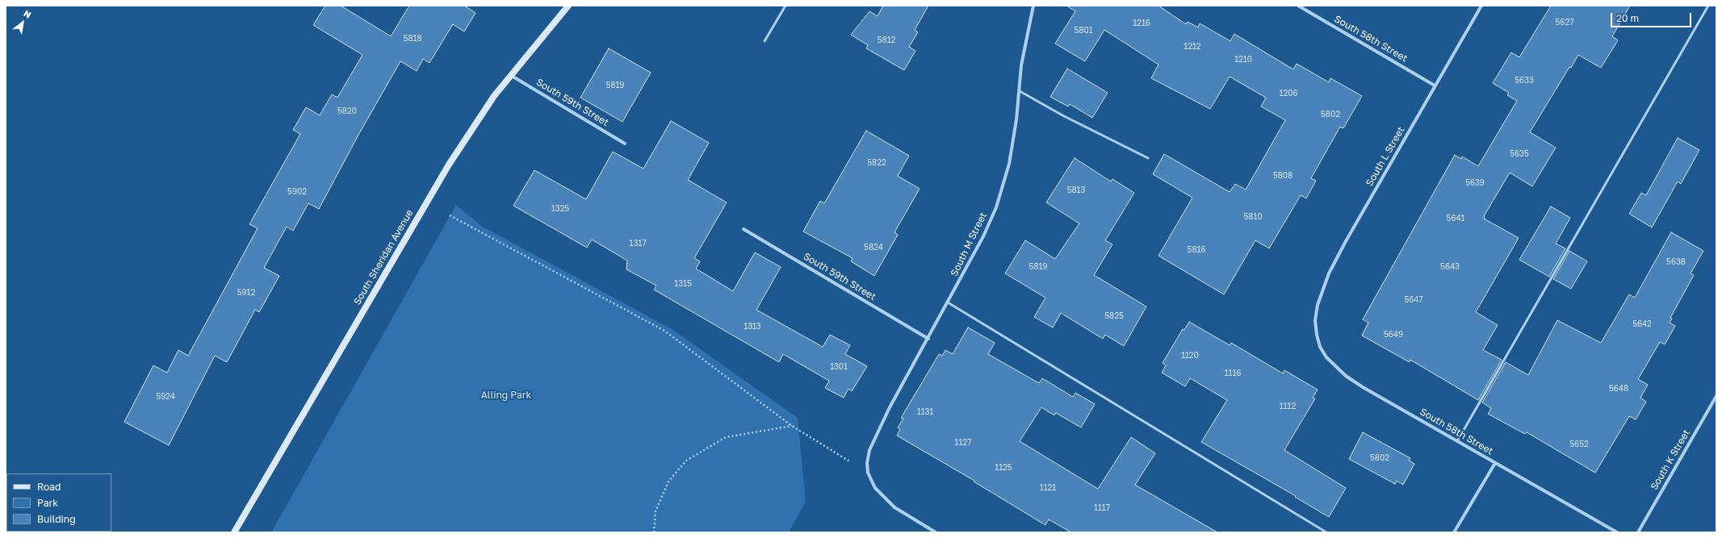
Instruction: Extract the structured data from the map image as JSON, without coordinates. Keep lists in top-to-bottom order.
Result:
{
  "streets": {
    "street": [
      "South 58th Street",
      "South 59th Street",
      "South L Street",
      "South M Street",
      "South Sheridan Avenue",
      "South K Street"
    ]
  },
  "crossings": [
    ["South 58th Street", "South L Street"],
    ["South 59th Street", "South M Street"],
    ["South 59th Street", "South Sheridan Avenue"]
  ],
  "parks": ["Alling Park"],
  "house_numbers": [
    "5627",
    "1216",
    "5801",
    "5818",
    "5812",
    "1212",
    "1210",
    "5633",
    "5819",
    "1206",
    "5820",
    "5802",
    "5635",
    "5822",
    "5808",
    "5639",
    "5813",
    "5902",
    "1325",
    "5810",
    "5641",
    "1317",
    "5824",
    "5816",
    "5638",
    "5819",
    "5643",
    "1315",
    "5912",
    "5647",
    "5825",
    "5642",
    "1313",
    "5649",
    "1120",
    "1301",
    "1116",
    "5648",
    "5924",
    "1112",
    "1131",
    "1127",
    "5652",
    "5802",
    "1125",
    "1121",
    "1117"
  ],
  "legend": ["Road", "Park", "Building"],
  "scale_bar": "20 m",
  "north": "top right"
}
